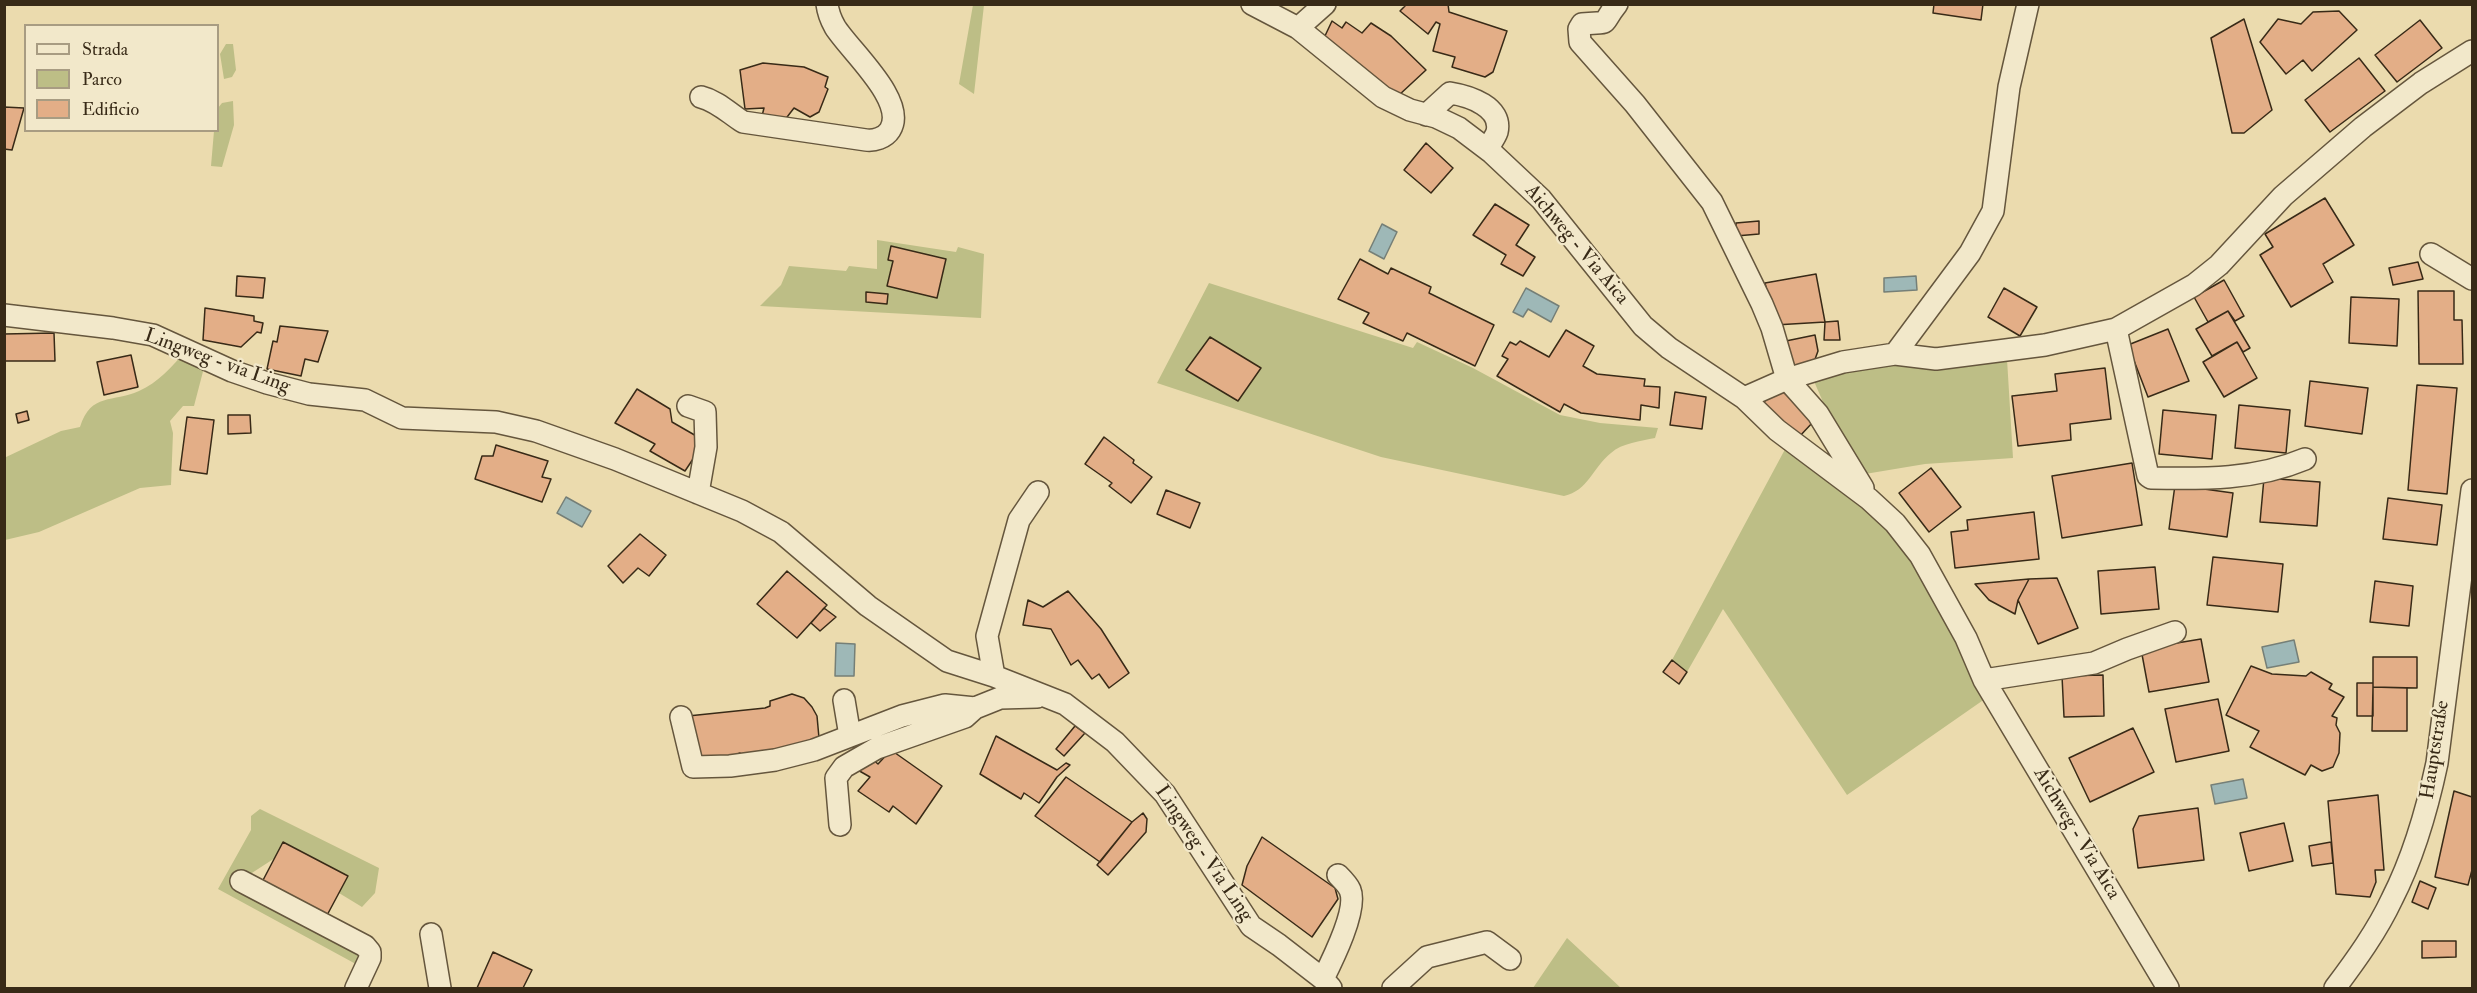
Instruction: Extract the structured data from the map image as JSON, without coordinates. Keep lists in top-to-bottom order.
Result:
{
  "streets": {
    "street": [
      "Aichweg - Via Aica",
      "Lingweg - via Ling",
      "Hauptstraße",
      "Lingweg - Via Ling"
    ]
  },
  "crossings": [
    ["Lingweg - via Ling", "Lingweg - Via Ling"]
  ],
  "legend": ["Strada", "Parco", "Edificio"]
}
